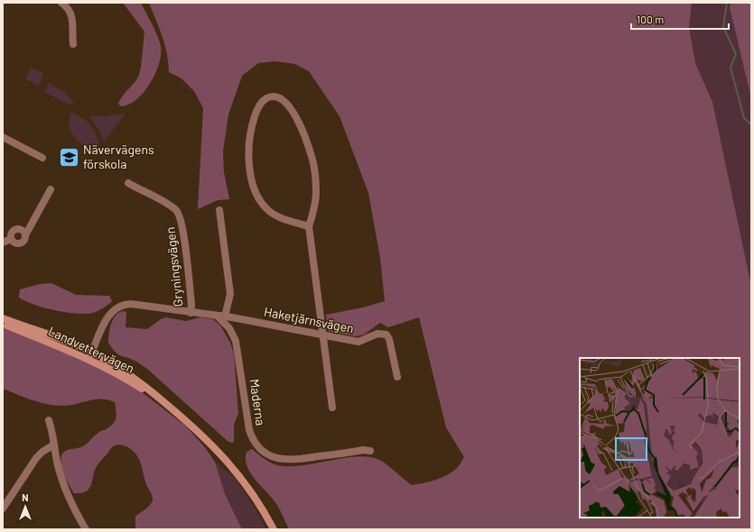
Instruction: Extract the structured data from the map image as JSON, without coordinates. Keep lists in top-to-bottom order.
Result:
{
  "streets": {
    "street": [
      "Gryningsvägen",
      "Haketjärnsvägen",
      "Landvettervägen",
      "Maderna"
    ]
  },
  "crossings": [
    ["Gryningsvägen", "Haketjärnsvägen"],
    ["Haketjärnsvägen", "Landvettervägen"],
    ["Haketjärnsvägen", "Maderna"]
  ],
  "places": {
    "school or university": ["Nävervägens förskola"]
  },
  "scale_bar": "100 m",
  "north": "top"
}
